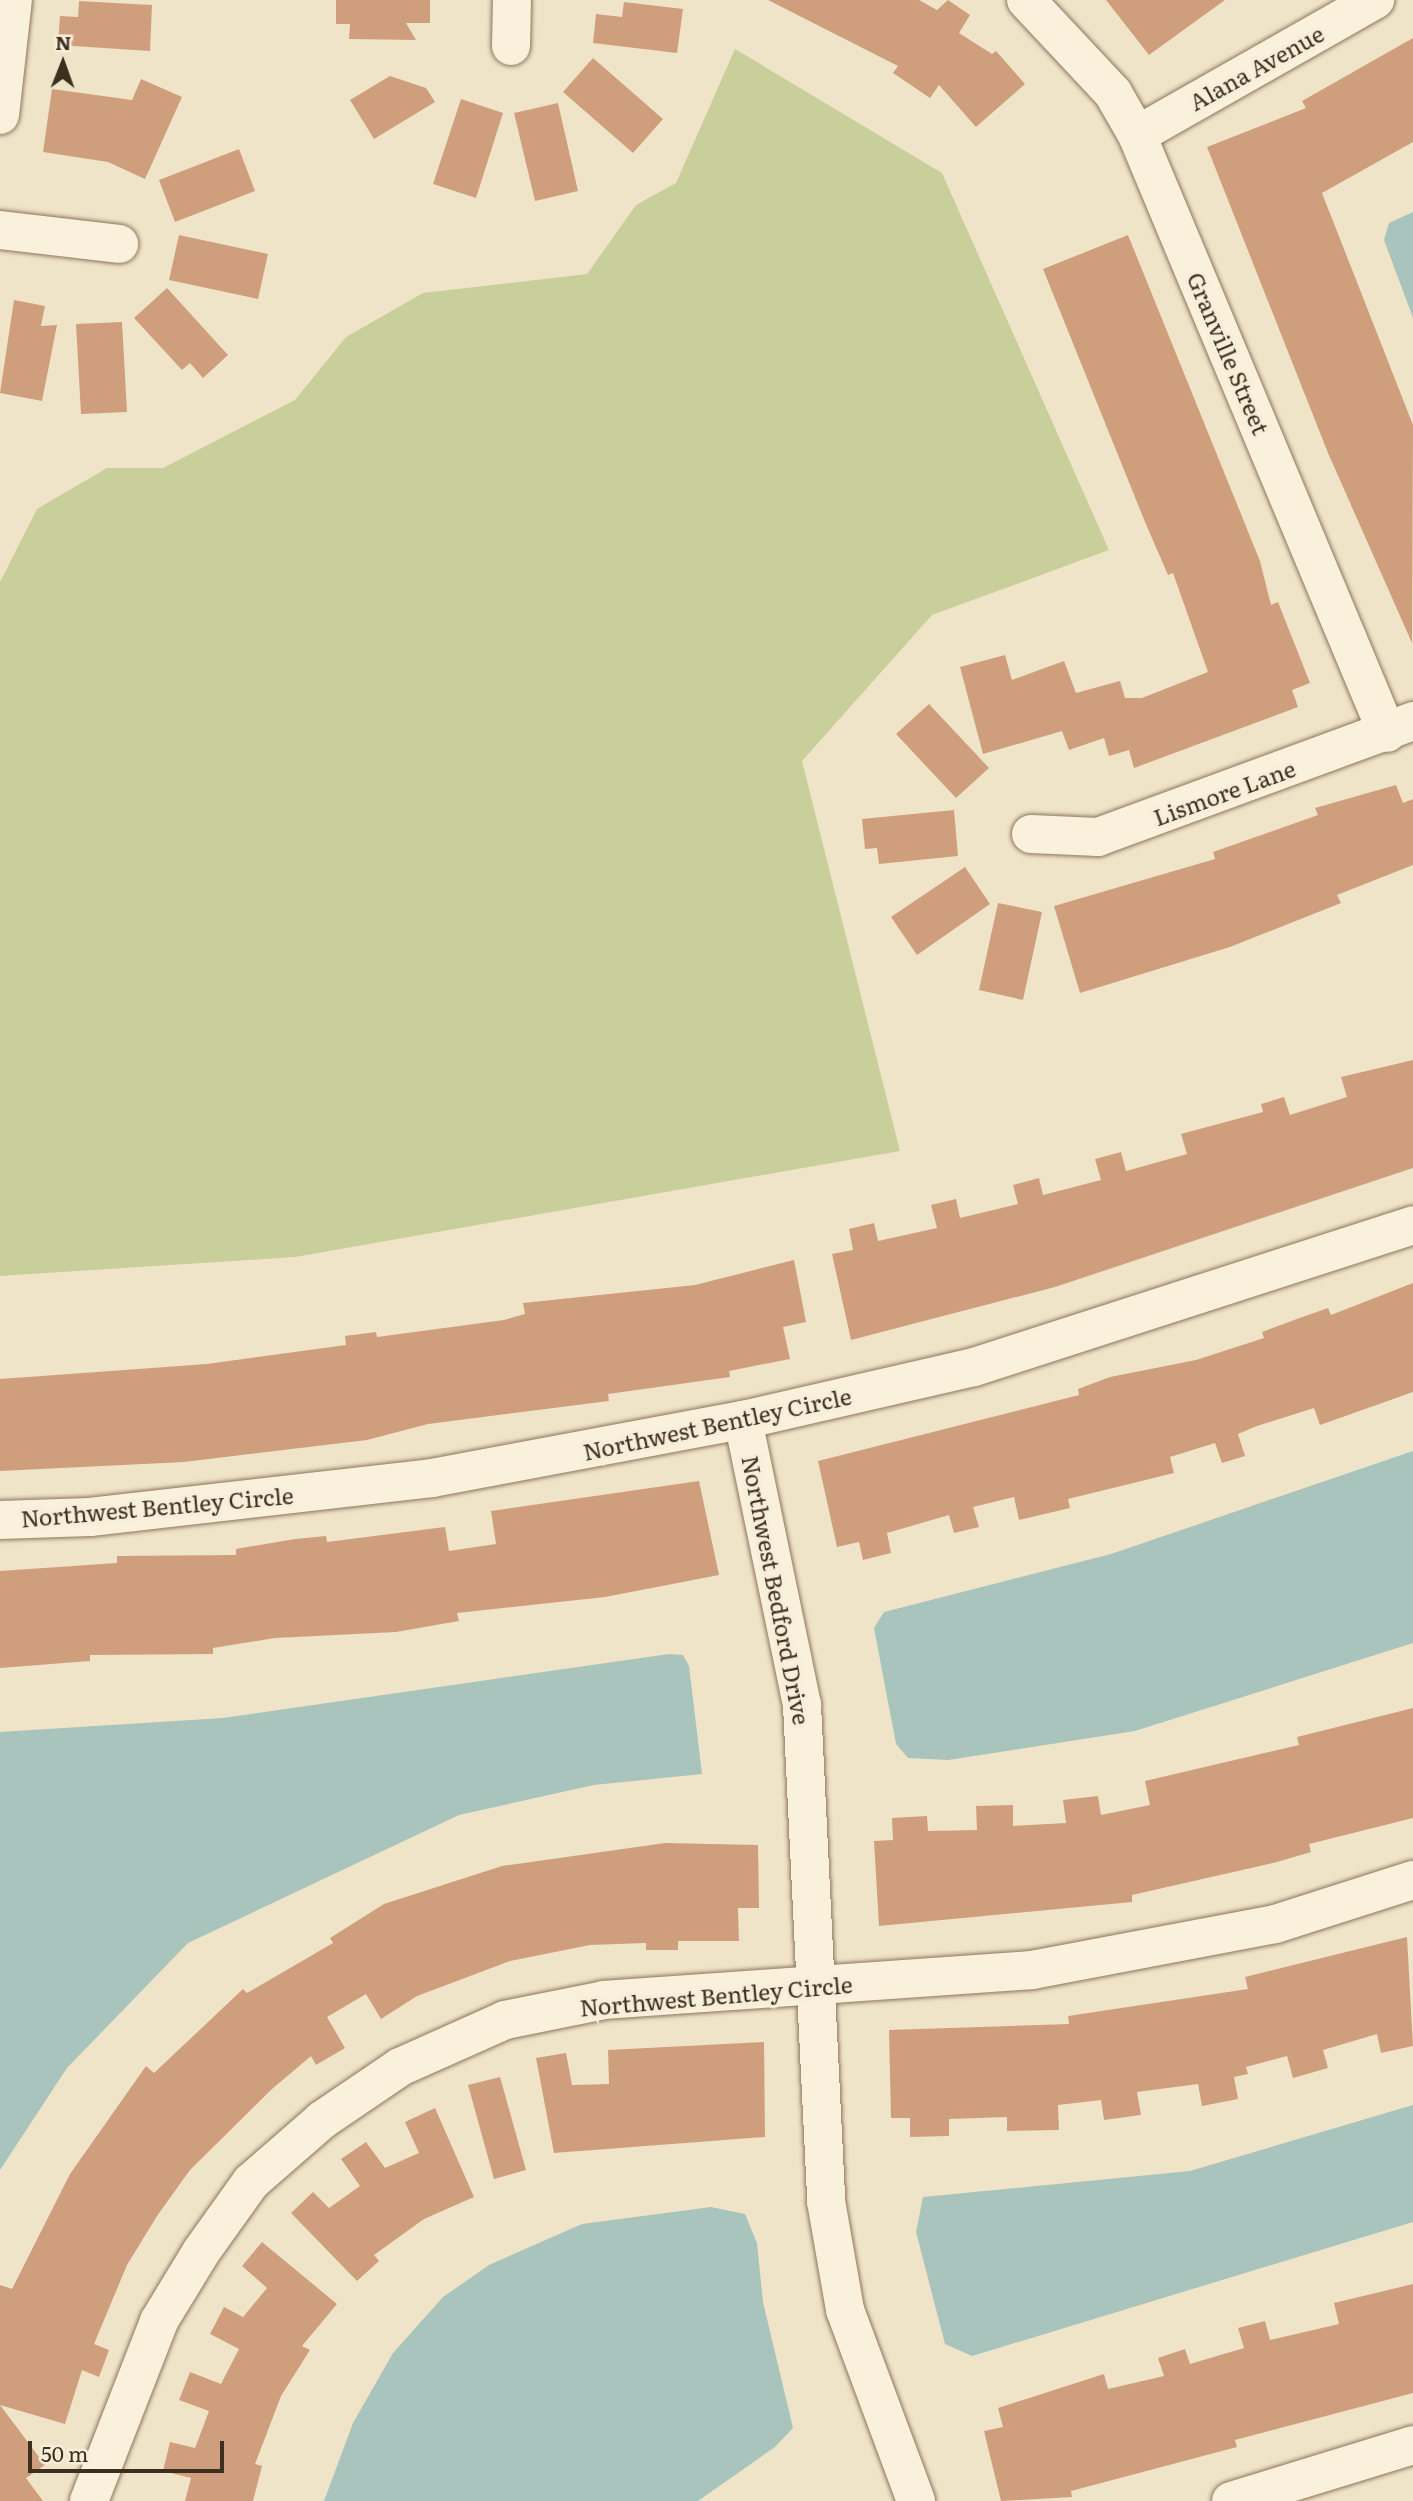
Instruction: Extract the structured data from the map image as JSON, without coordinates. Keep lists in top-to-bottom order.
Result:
{
  "streets": {
    "street": [
      "Alana Avenue",
      "Granville Street",
      "Lismore Lane",
      "Northwest Bentley Circle",
      "Northwest Bedford Drive"
    ]
  },
  "crossings": [
    ["Alana Avenue", "Granville Street"],
    ["Granville Street", "Lismore Lane"],
    ["Northwest Bentley Circle", "Northwest Bedford Drive"]
  ],
  "scale_bar": "50 m",
  "north": "top"
}
